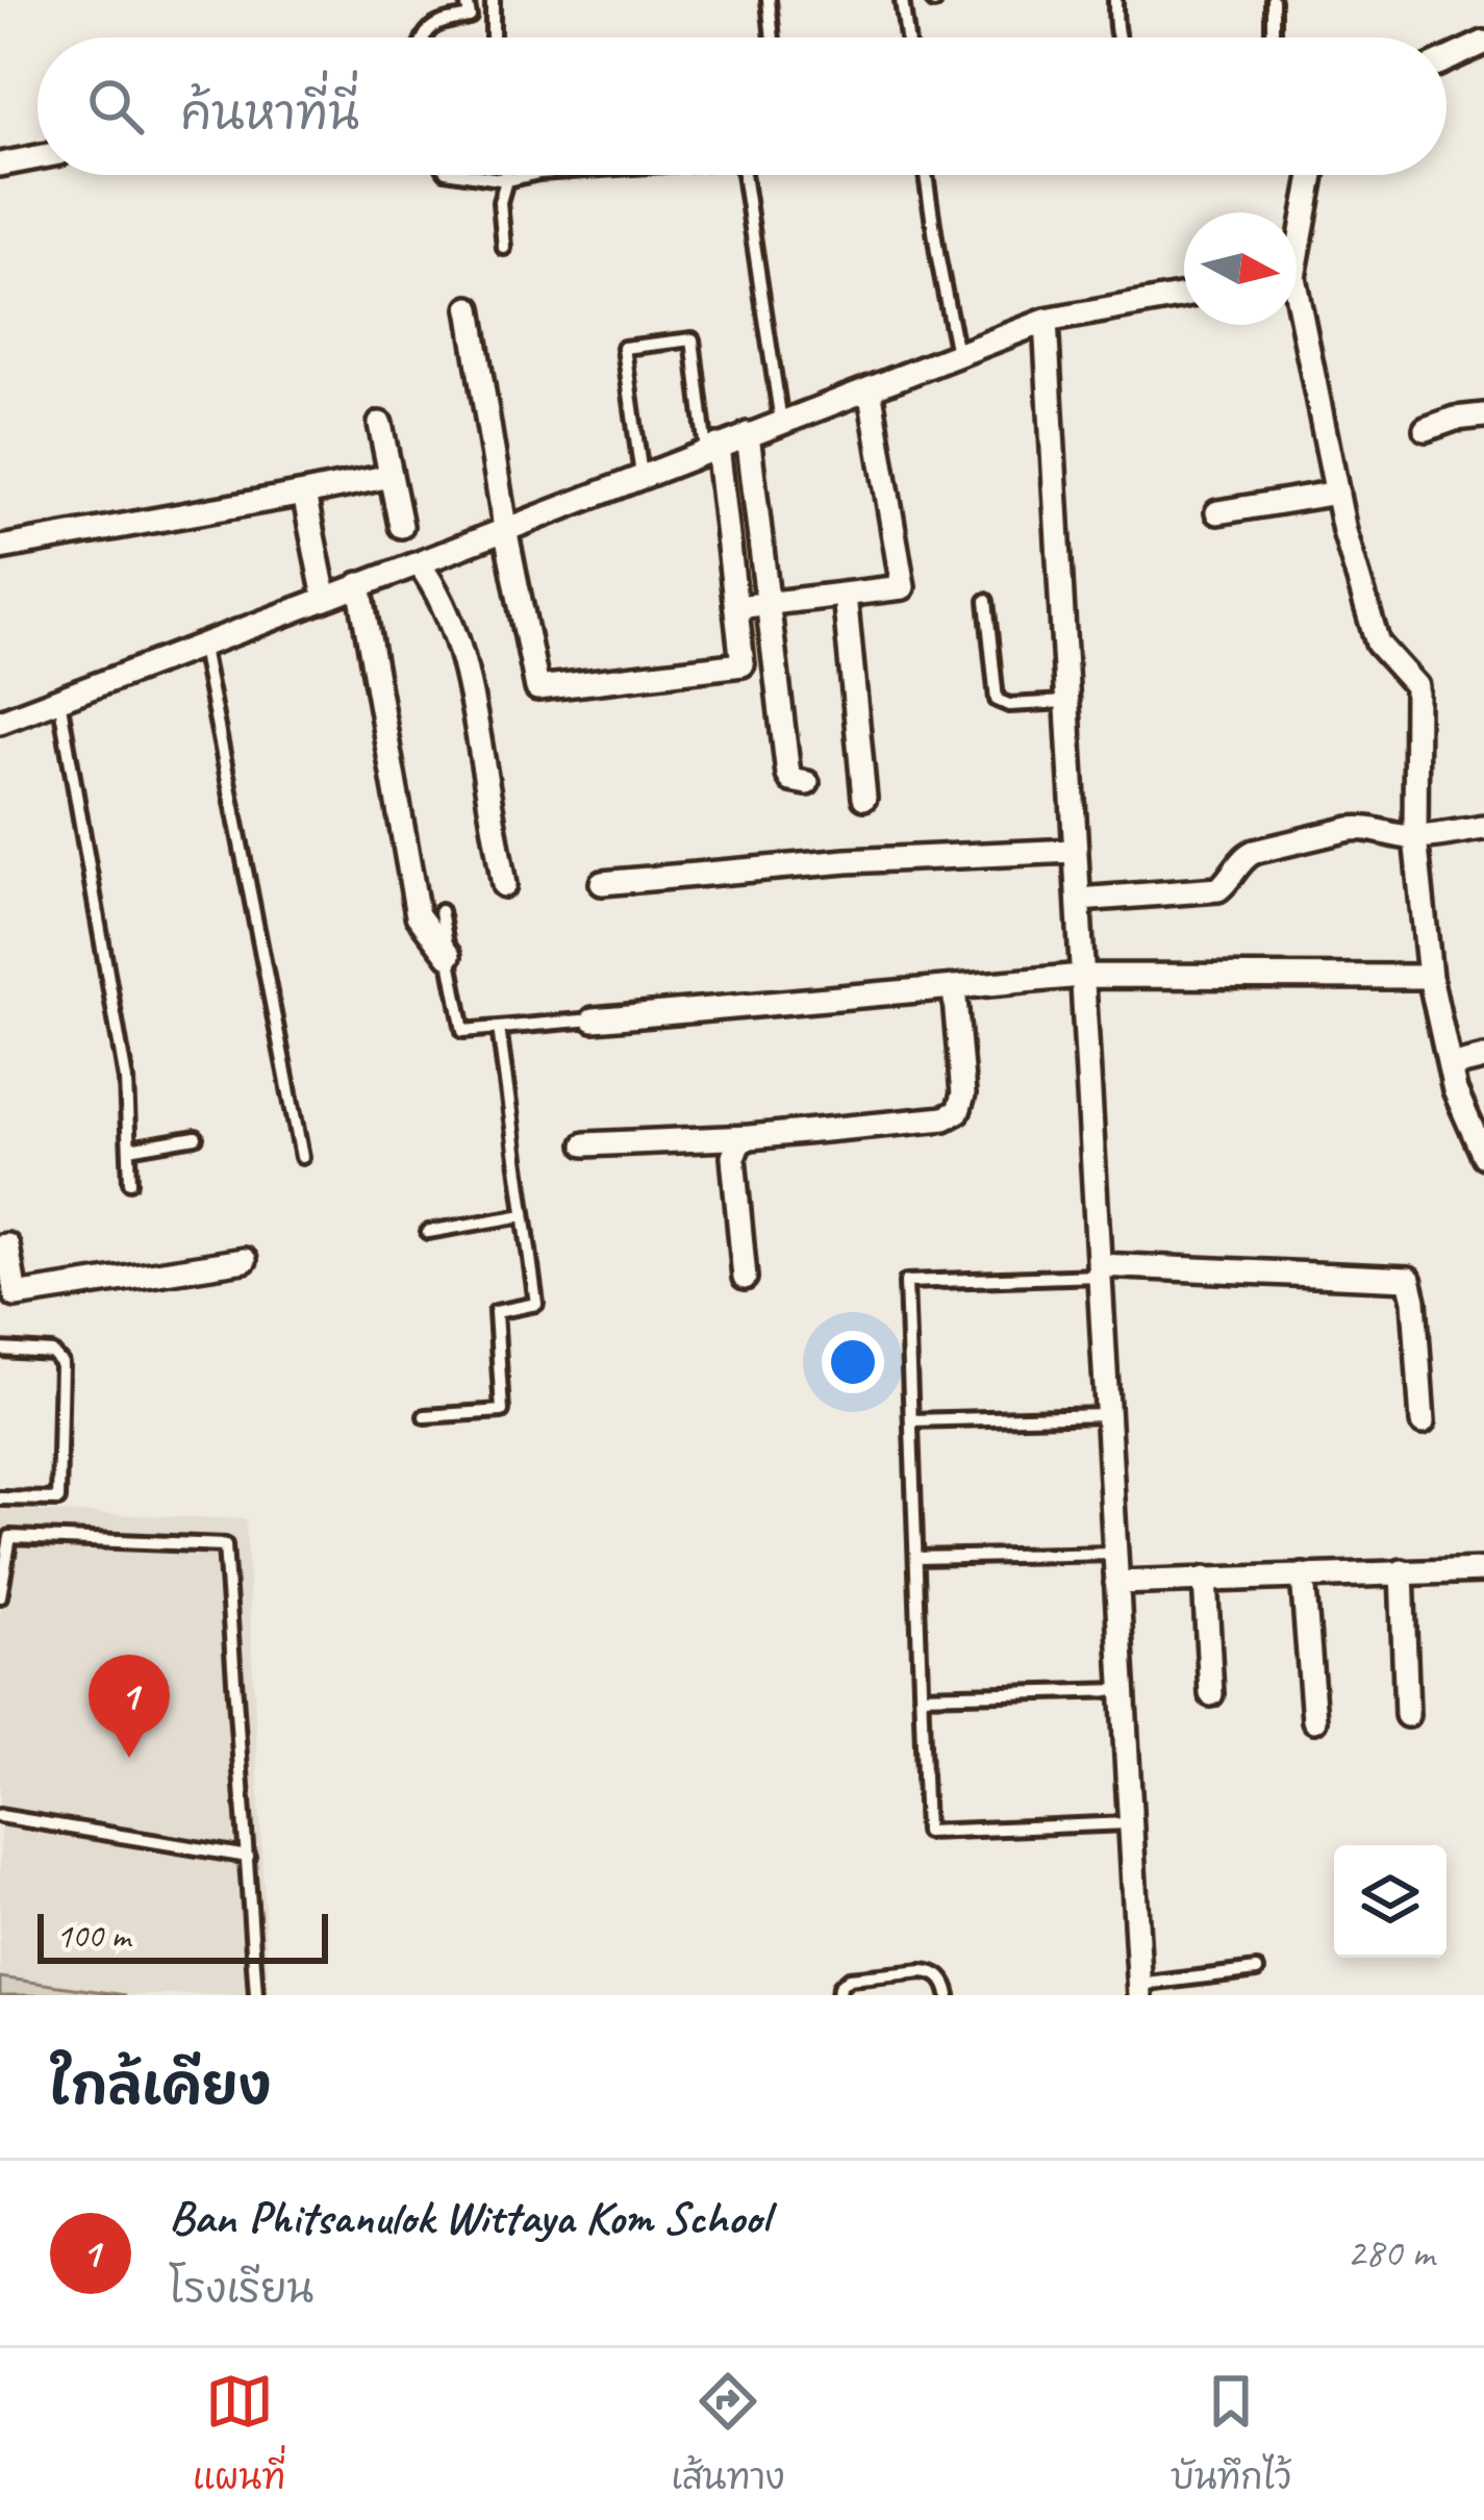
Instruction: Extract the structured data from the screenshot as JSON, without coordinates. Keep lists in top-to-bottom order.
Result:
{
  "scale_bar": "100 m",
  "north": "right",
  "page": {
    "search": "ค้นหาที่นี่",
    "pins": "1",
    "scale": "100 m",
    "heading": "ใกล้เคียง",
    "list": [
      {
        "mark": "1",
        "name": "Ban Phitsanulok Wittaya Kom School",
        "note": "โรงเรียน",
        "value": "280 m"
      }
    ],
    "nav": ["แผนที่", "เส้นทาง", "บันทึกไว้"]
  }
}
